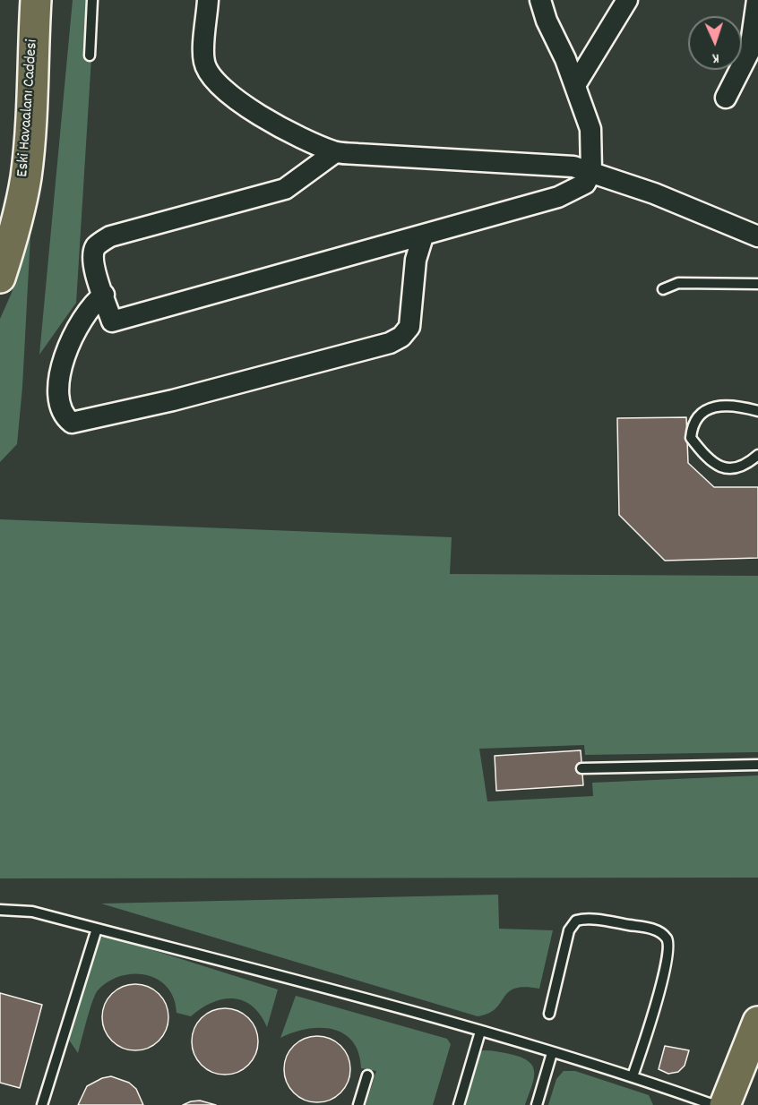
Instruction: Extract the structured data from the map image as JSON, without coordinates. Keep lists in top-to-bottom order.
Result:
{
  "streets": {
    "main road": ["Eski Havaalanı Caddesi"]
  },
  "north": "bottom"
}
